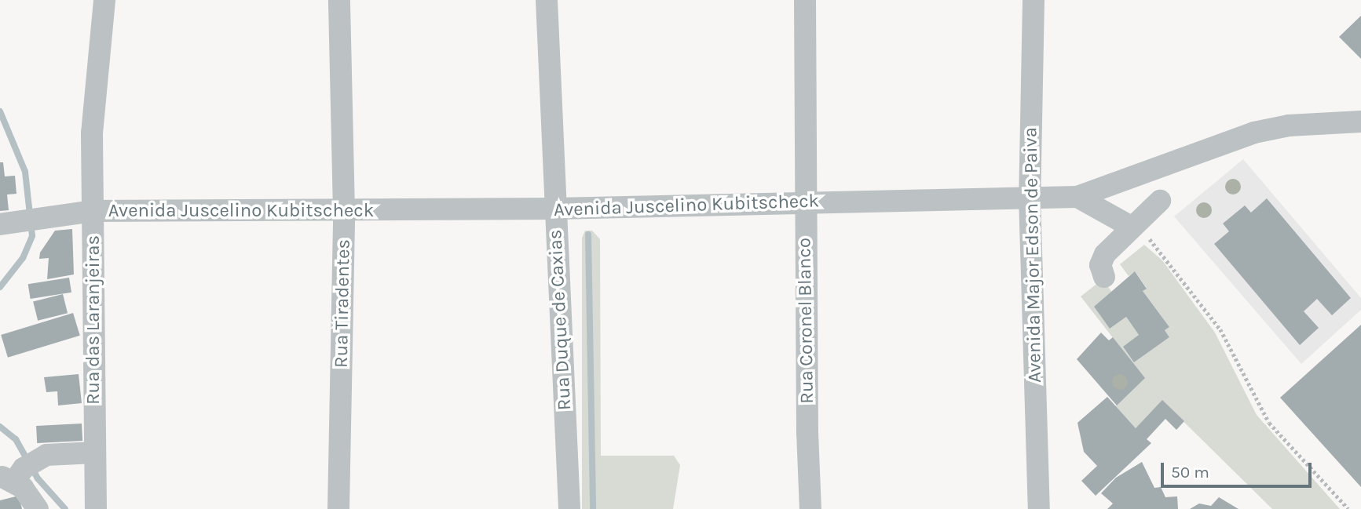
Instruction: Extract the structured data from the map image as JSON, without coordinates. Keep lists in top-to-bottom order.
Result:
{
  "streets": {
    "street": [
      "Avenida Juscelino Kubitscheck",
      "Avenida Major Edson de Paiva",
      "Rua Tiradentes",
      "Rua das Laranjeiras",
      "Rua Duque de Caxias",
      "Rua Coronel Blanco"
    ]
  },
  "crossings": [
    ["Avenida Juscelino Kubitscheck", "Avenida Major Edson de Paiva"],
    ["Avenida Juscelino Kubitscheck", "Rua Tiradentes"],
    ["Avenida Juscelino Kubitscheck", "Rua das Laranjeiras"],
    ["Avenida Juscelino Kubitscheck", "Rua Duque de Caxias"],
    ["Avenida Juscelino Kubitscheck", "Rua Coronel Blanco"]
  ],
  "scale_bar": "50 m"
}
